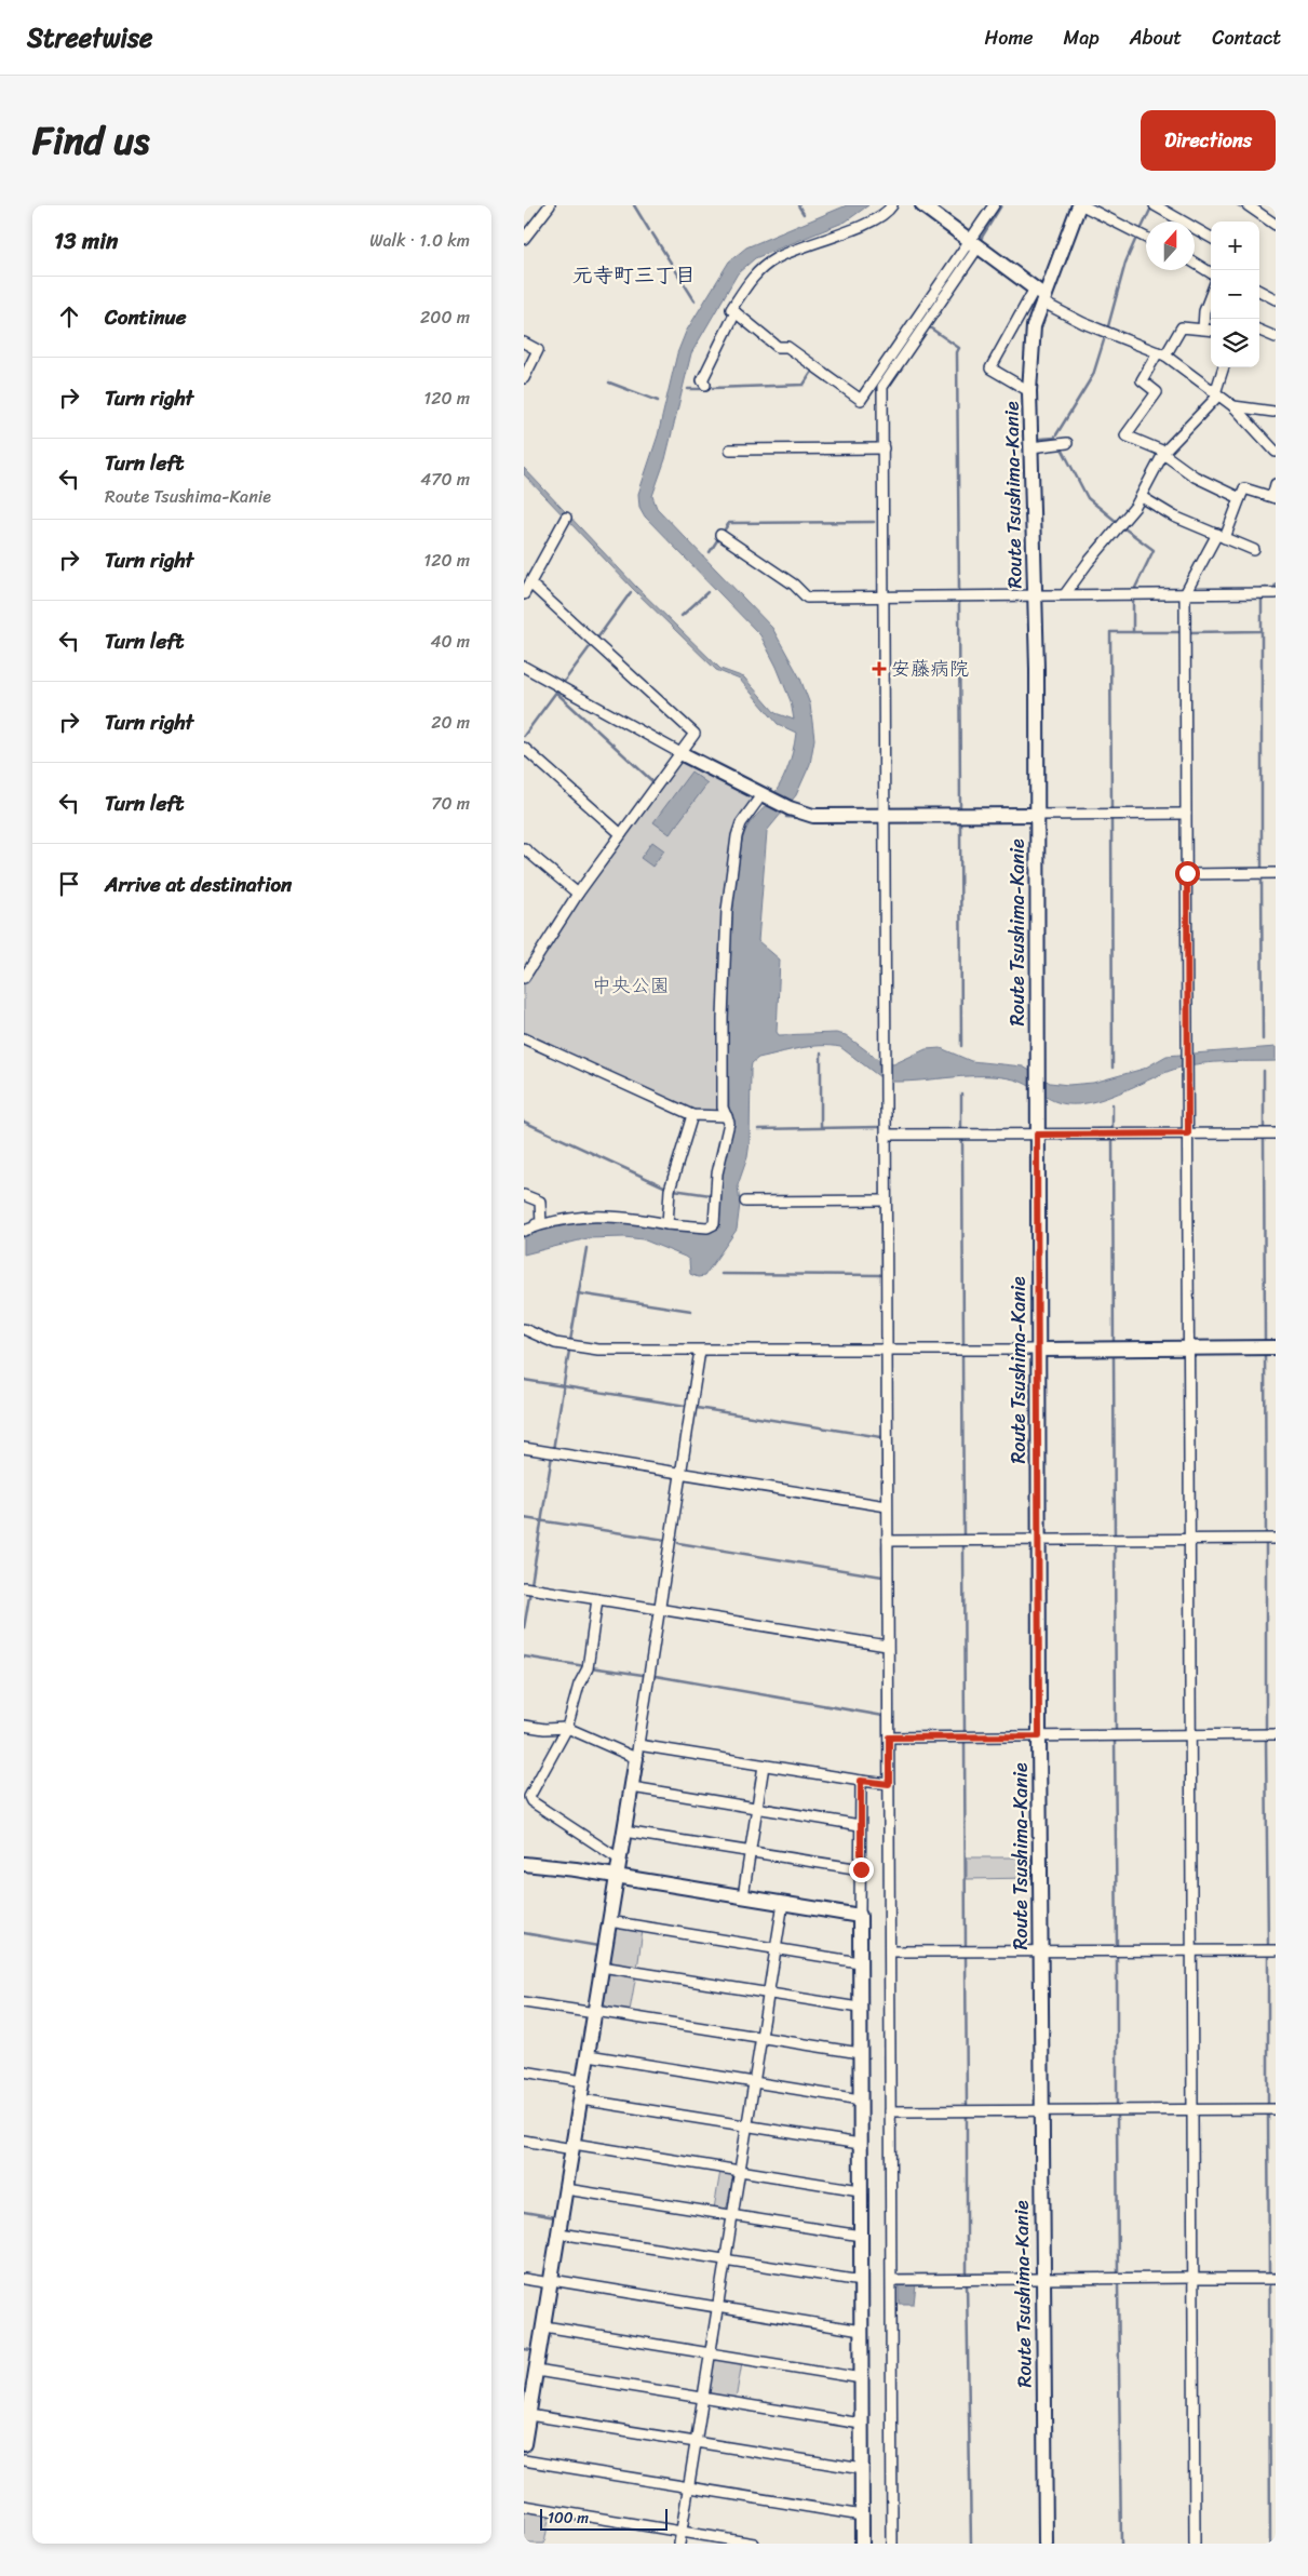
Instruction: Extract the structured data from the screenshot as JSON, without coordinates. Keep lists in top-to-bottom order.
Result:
{
  "streets": {
    "street": ["Route Tsushima-Kanie"]
  },
  "districts": ["元寺町三丁目"],
  "parks": ["中央公園"],
  "places": {
    "health": ["安藤病院"]
  },
  "scale_bar": "100 m",
  "north": "top",
  "page": {
    "header": "Streetwise",
    "nav": [
      "Home",
      "Map",
      "About",
      "Contact"
    ],
    "title": "Find us",
    "buttons": "Directions",
    "heading": ["13 min", "Walk · 1.0 km"],
    "map_buttons": ["+", "−"],
    "list": [
      ["Continue", "200 m"],
      ["Turn right", "120 m"],
      ["Turn left", "Route Tsushima-Kanie", "470 m"],
      ["Turn right", "120 m"],
      ["Turn left", "40 m"],
      ["Turn right", "20 m"],
      ["Turn left", "70 m"],
      "Arrive at destination"
    ],
    "scale": "100 m"
  }
}
